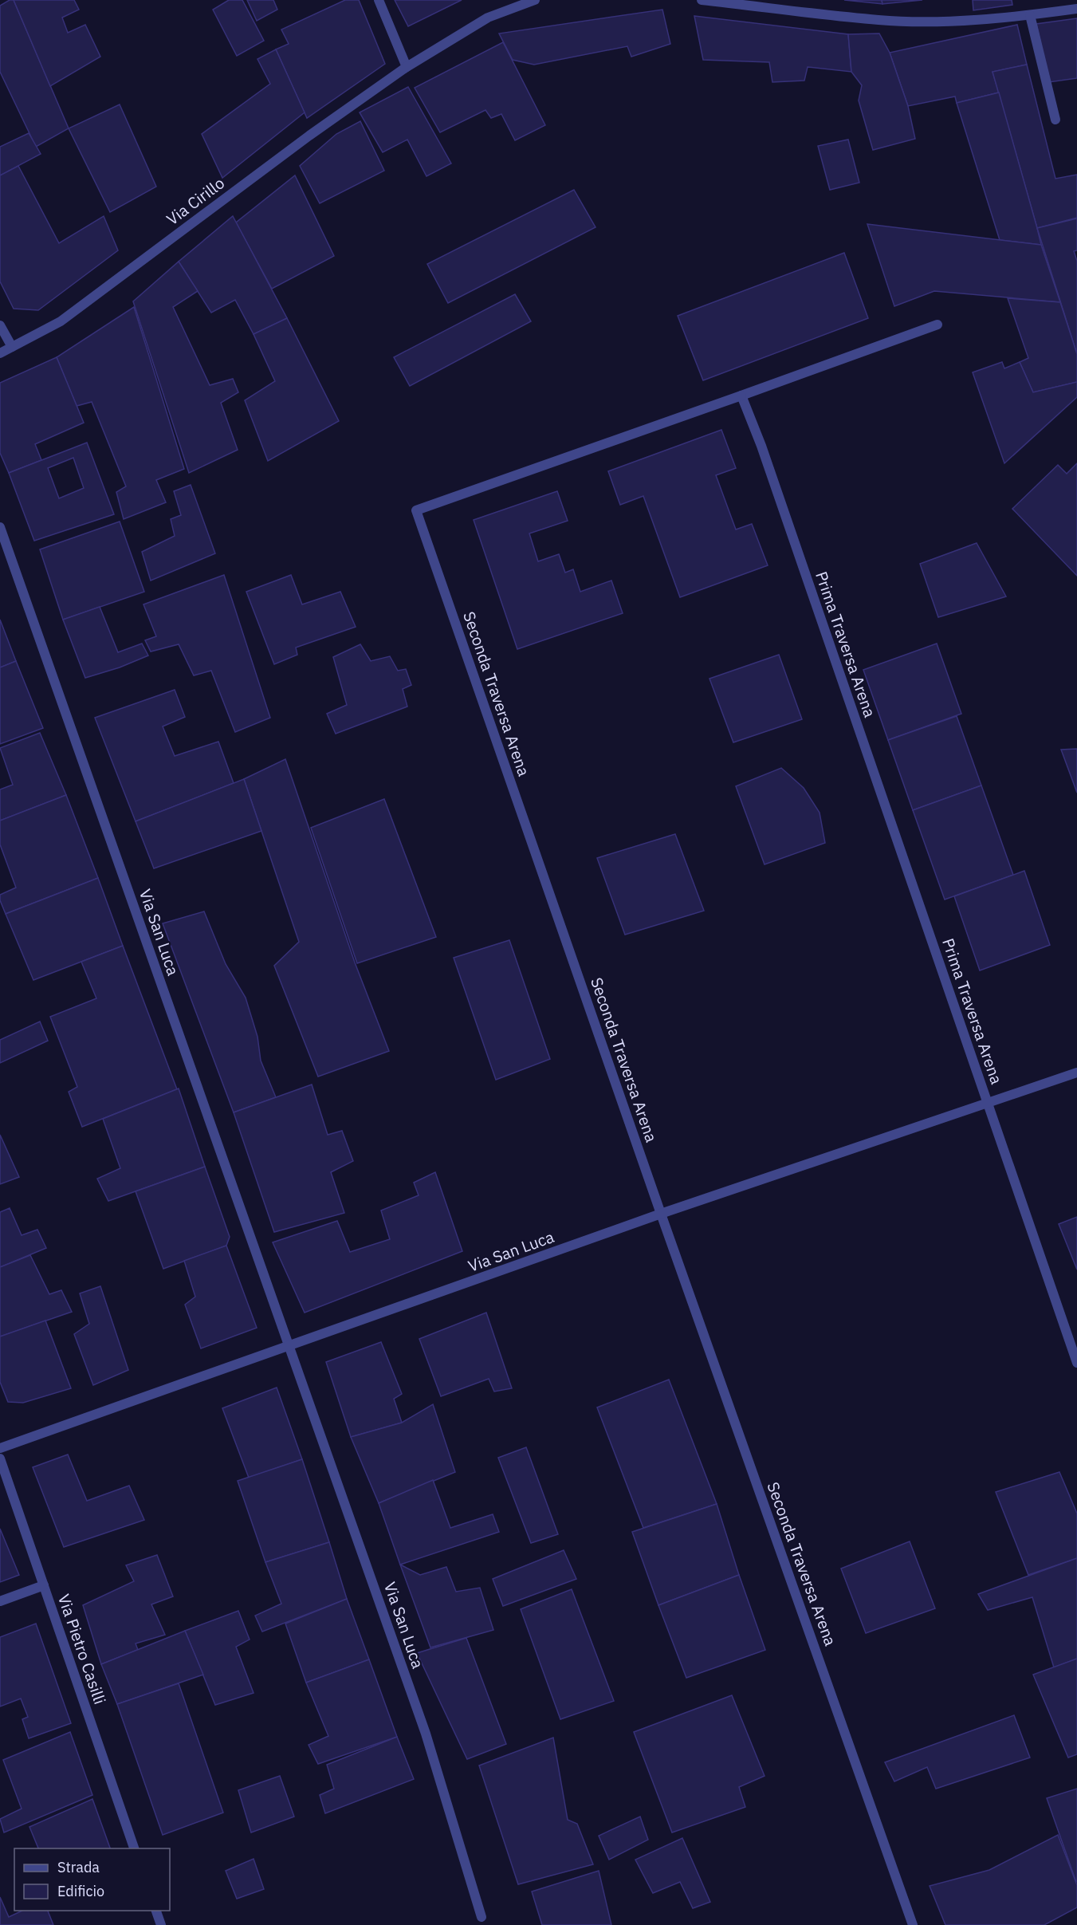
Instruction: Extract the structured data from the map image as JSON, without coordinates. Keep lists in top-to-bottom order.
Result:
{
  "streets": {
    "street": [
      "Via Cirillo",
      "Prima Traversa Arena",
      "Seconda Traversa Arena",
      "Via San Luca",
      "Via Pietro Casilli"
    ]
  },
  "crossings": [
    ["Prima Traversa Arena", "Seconda Traversa Arena"],
    ["Seconda Traversa Arena", "Via San Luca"]
  ],
  "legend": ["Strada", "Edificio"]
}
